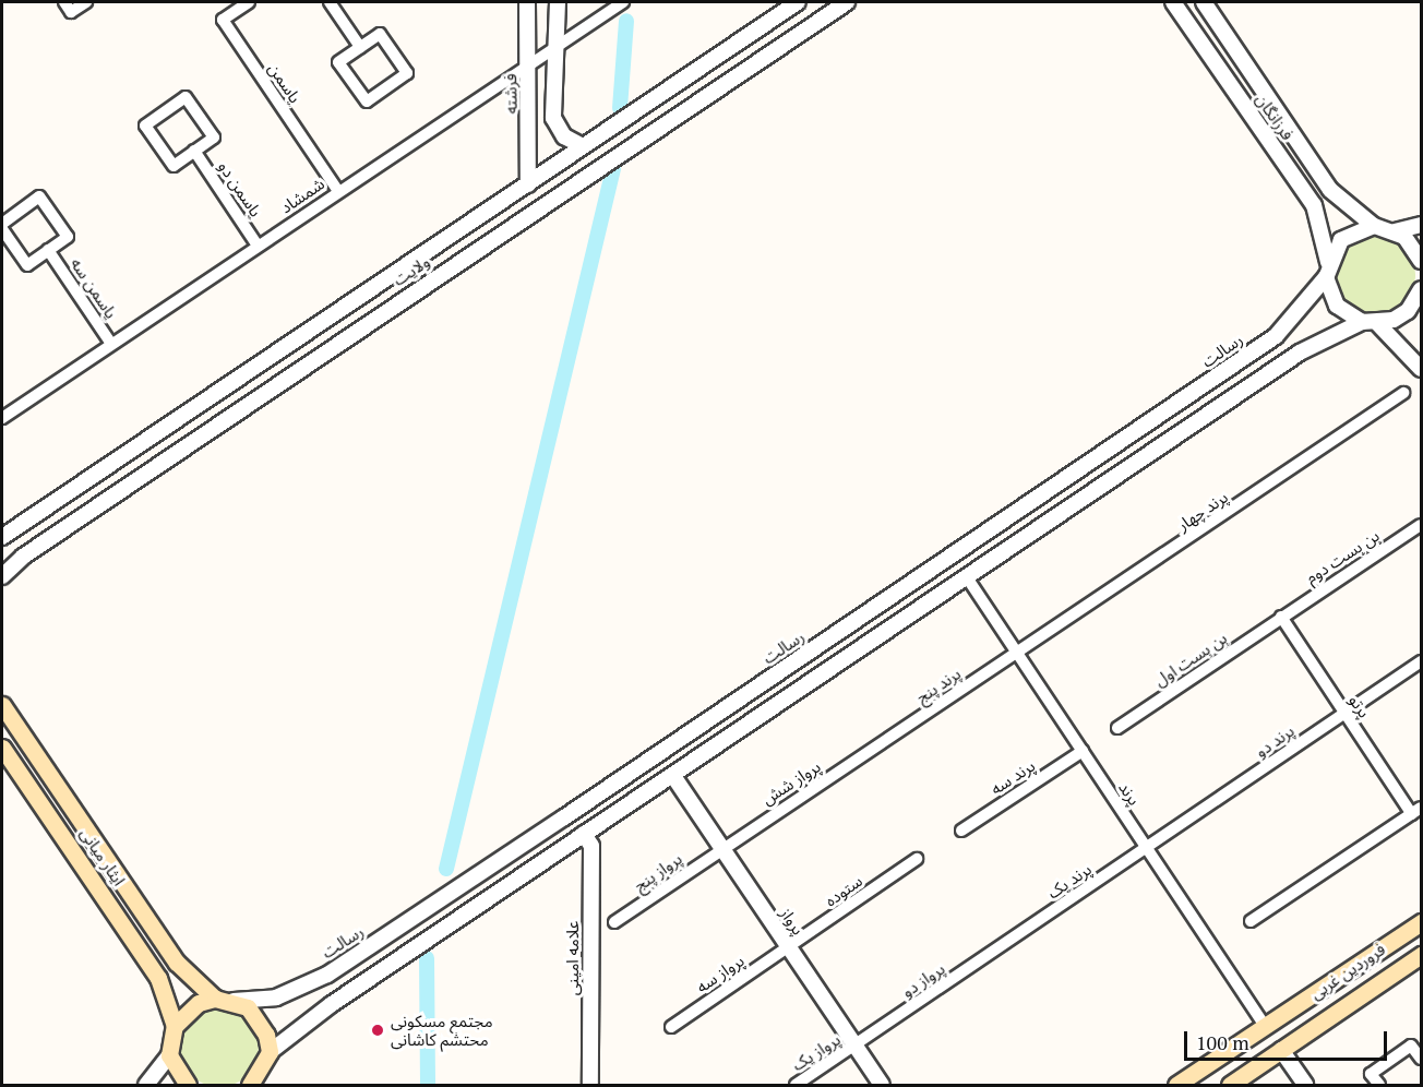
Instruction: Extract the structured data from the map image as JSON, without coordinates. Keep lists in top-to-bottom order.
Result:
{
  "streets": {
    "main road": ["ایثار میانی", "فروردین غربی"],
    "street": [
      "یاسمن",
      "فرشته",
      "فرزانگان",
      "یاسمن دو",
      "شمشاد",
      "ولایت",
      "یاسمن سه",
      "رسالت",
      "پرند چهار",
      "بن بست دوم",
      "بن بست اول",
      "پرند پنج",
      "پرتو",
      "پرند دو",
      "پرند سه",
      "پرواز شش",
      "پرند",
      "پرواز پنج",
      "پرند یک",
      "ستوده",
      "پرواز",
      "علامه امینی",
      "پرواز سه",
      "پرواز دو",
      "پرواز یک"
    ]
  },
  "crossings": [
    ["یاسمن", "شمشاد"],
    ["فرشته", "شمشاد"],
    ["فرشته", "ولایت"],
    ["فرزانگان", "رسالت"],
    ["یاسمن دو", "شمشاد"],
    ["شمشاد", "یاسمن سه"],
    ["پرند چهار", "پرند پنج"],
    ["پرند چهار", "پرند"],
    ["بن بست دوم", "بن بست اول"],
    ["بن بست دوم", "پرتو"],
    ["بن بست اول", "پرتو"],
    ["پرند پنج", "پرواز شش"],
    ["پرند پنج", "پرند"],
    ["پرتو", "پرند دو"],
    ["پرند دو", "پرند"],
    ["پرند دو", "پرند یک"],
    ["پرند سه", "پرند"],
    ["پرواز شش", "پرواز پنج"],
    ["پرواز شش", "پرواز"],
    ["پرند", "پرند یک"],
    ["پرند", "فروردین غربی"],
    ["پرواز پنج", "پرواز"],
    ["پرند یک", "پرواز دو"],
    ["ستوده", "پرواز"],
    ["ستوده", "پرواز سه"],
    ["پرواز", "پرواز سه"],
    ["پرواز", "پرواز دو"],
    ["پرواز", "پرواز یک"],
    ["پرواز دو", "پرواز یک"]
  ],
  "places": ["مجتمع مسکونی محتشم کاشانی"],
  "scale_bar": "100 m"
}
